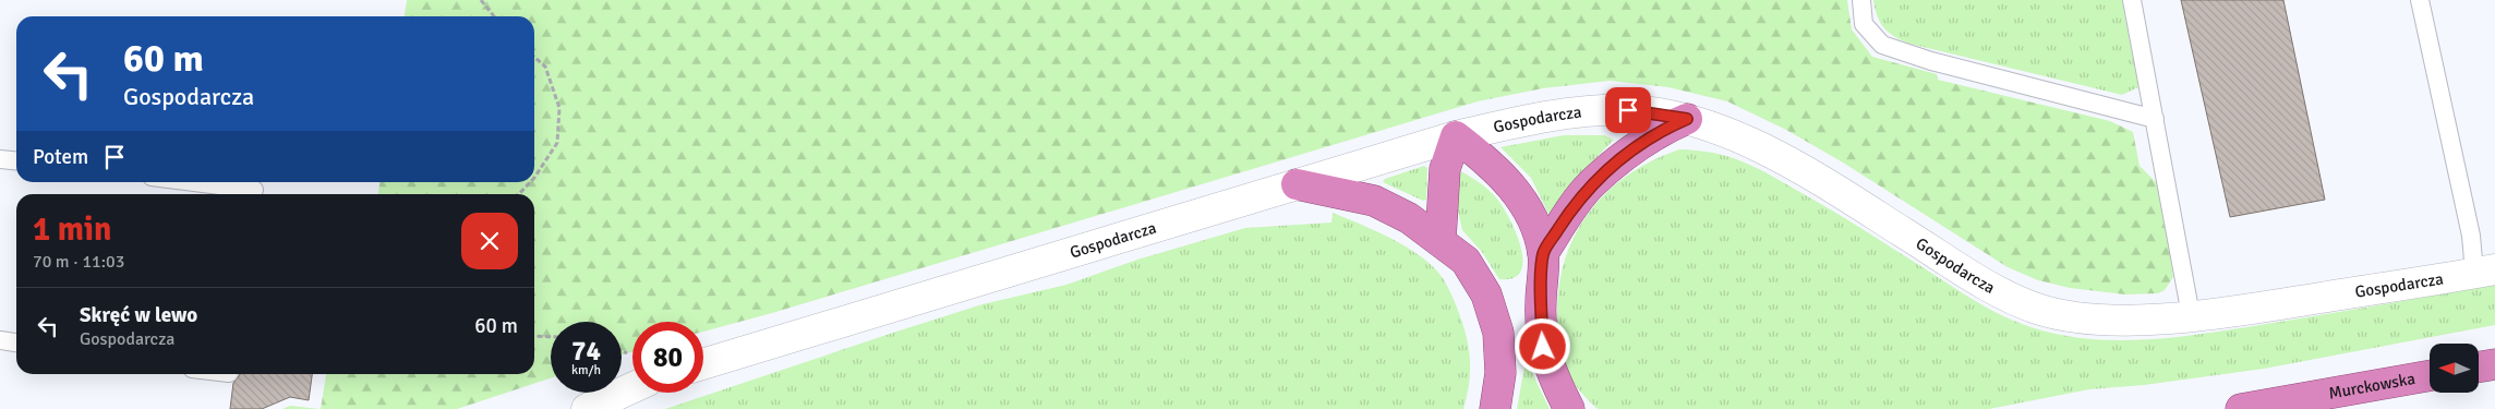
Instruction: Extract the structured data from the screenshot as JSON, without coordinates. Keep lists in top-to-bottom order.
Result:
{
  "streets": {
    "highway": ["Murckowska"],
    "street": ["Gospodarcza"]
  },
  "north": "left",
  "page": {
    "turn": ["60 m", "Gospodarcza"],
    "then": "Potem",
    "heading": ["1 min", "70 m · 11:03"],
    "list": [
      {
        "name": "Skręć w lewo",
        "note": "Gospodarcza",
        "value": "60 m"
      }
    ],
    "speed": "74 km/h",
    "limit": "80"
  }
}
